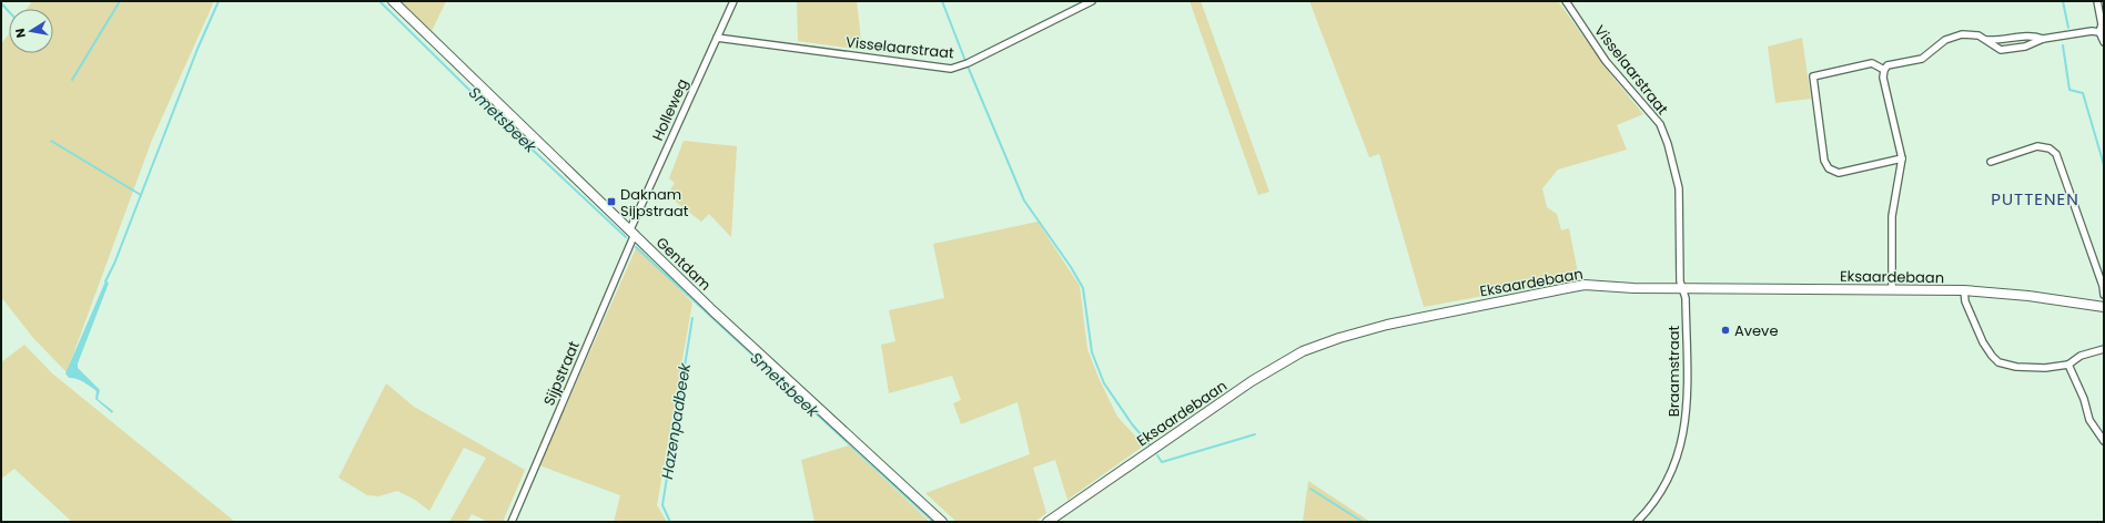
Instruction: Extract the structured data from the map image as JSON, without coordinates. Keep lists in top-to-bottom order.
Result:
{
  "streets": {
    "main road": ["Gentdam", "Eksaardebaan"],
    "street": [
      "Visselaarstraat",
      "Holleweg",
      "Braamstraat",
      "Sijpstraat"
    ]
  },
  "crossings": [
    ["Visselaarstraat", "Holleweg"],
    ["Visselaarstraat", "Eksaardebaan"],
    ["Visselaarstraat", "Braamstraat"],
    ["Holleweg", "Gentdam"],
    ["Holleweg", "Sijpstraat"],
    ["Gentdam", "Sijpstraat"],
    ["Eksaardebaan", "Braamstraat"]
  ],
  "districts": ["PUTTENEN"],
  "water": ["Smetsbeek", "Hazenpadbeek"],
  "places": {
    "transit": ["Daknam Sijpstraat"],
    "other": ["Aveve"]
  },
  "north": "left"
}
